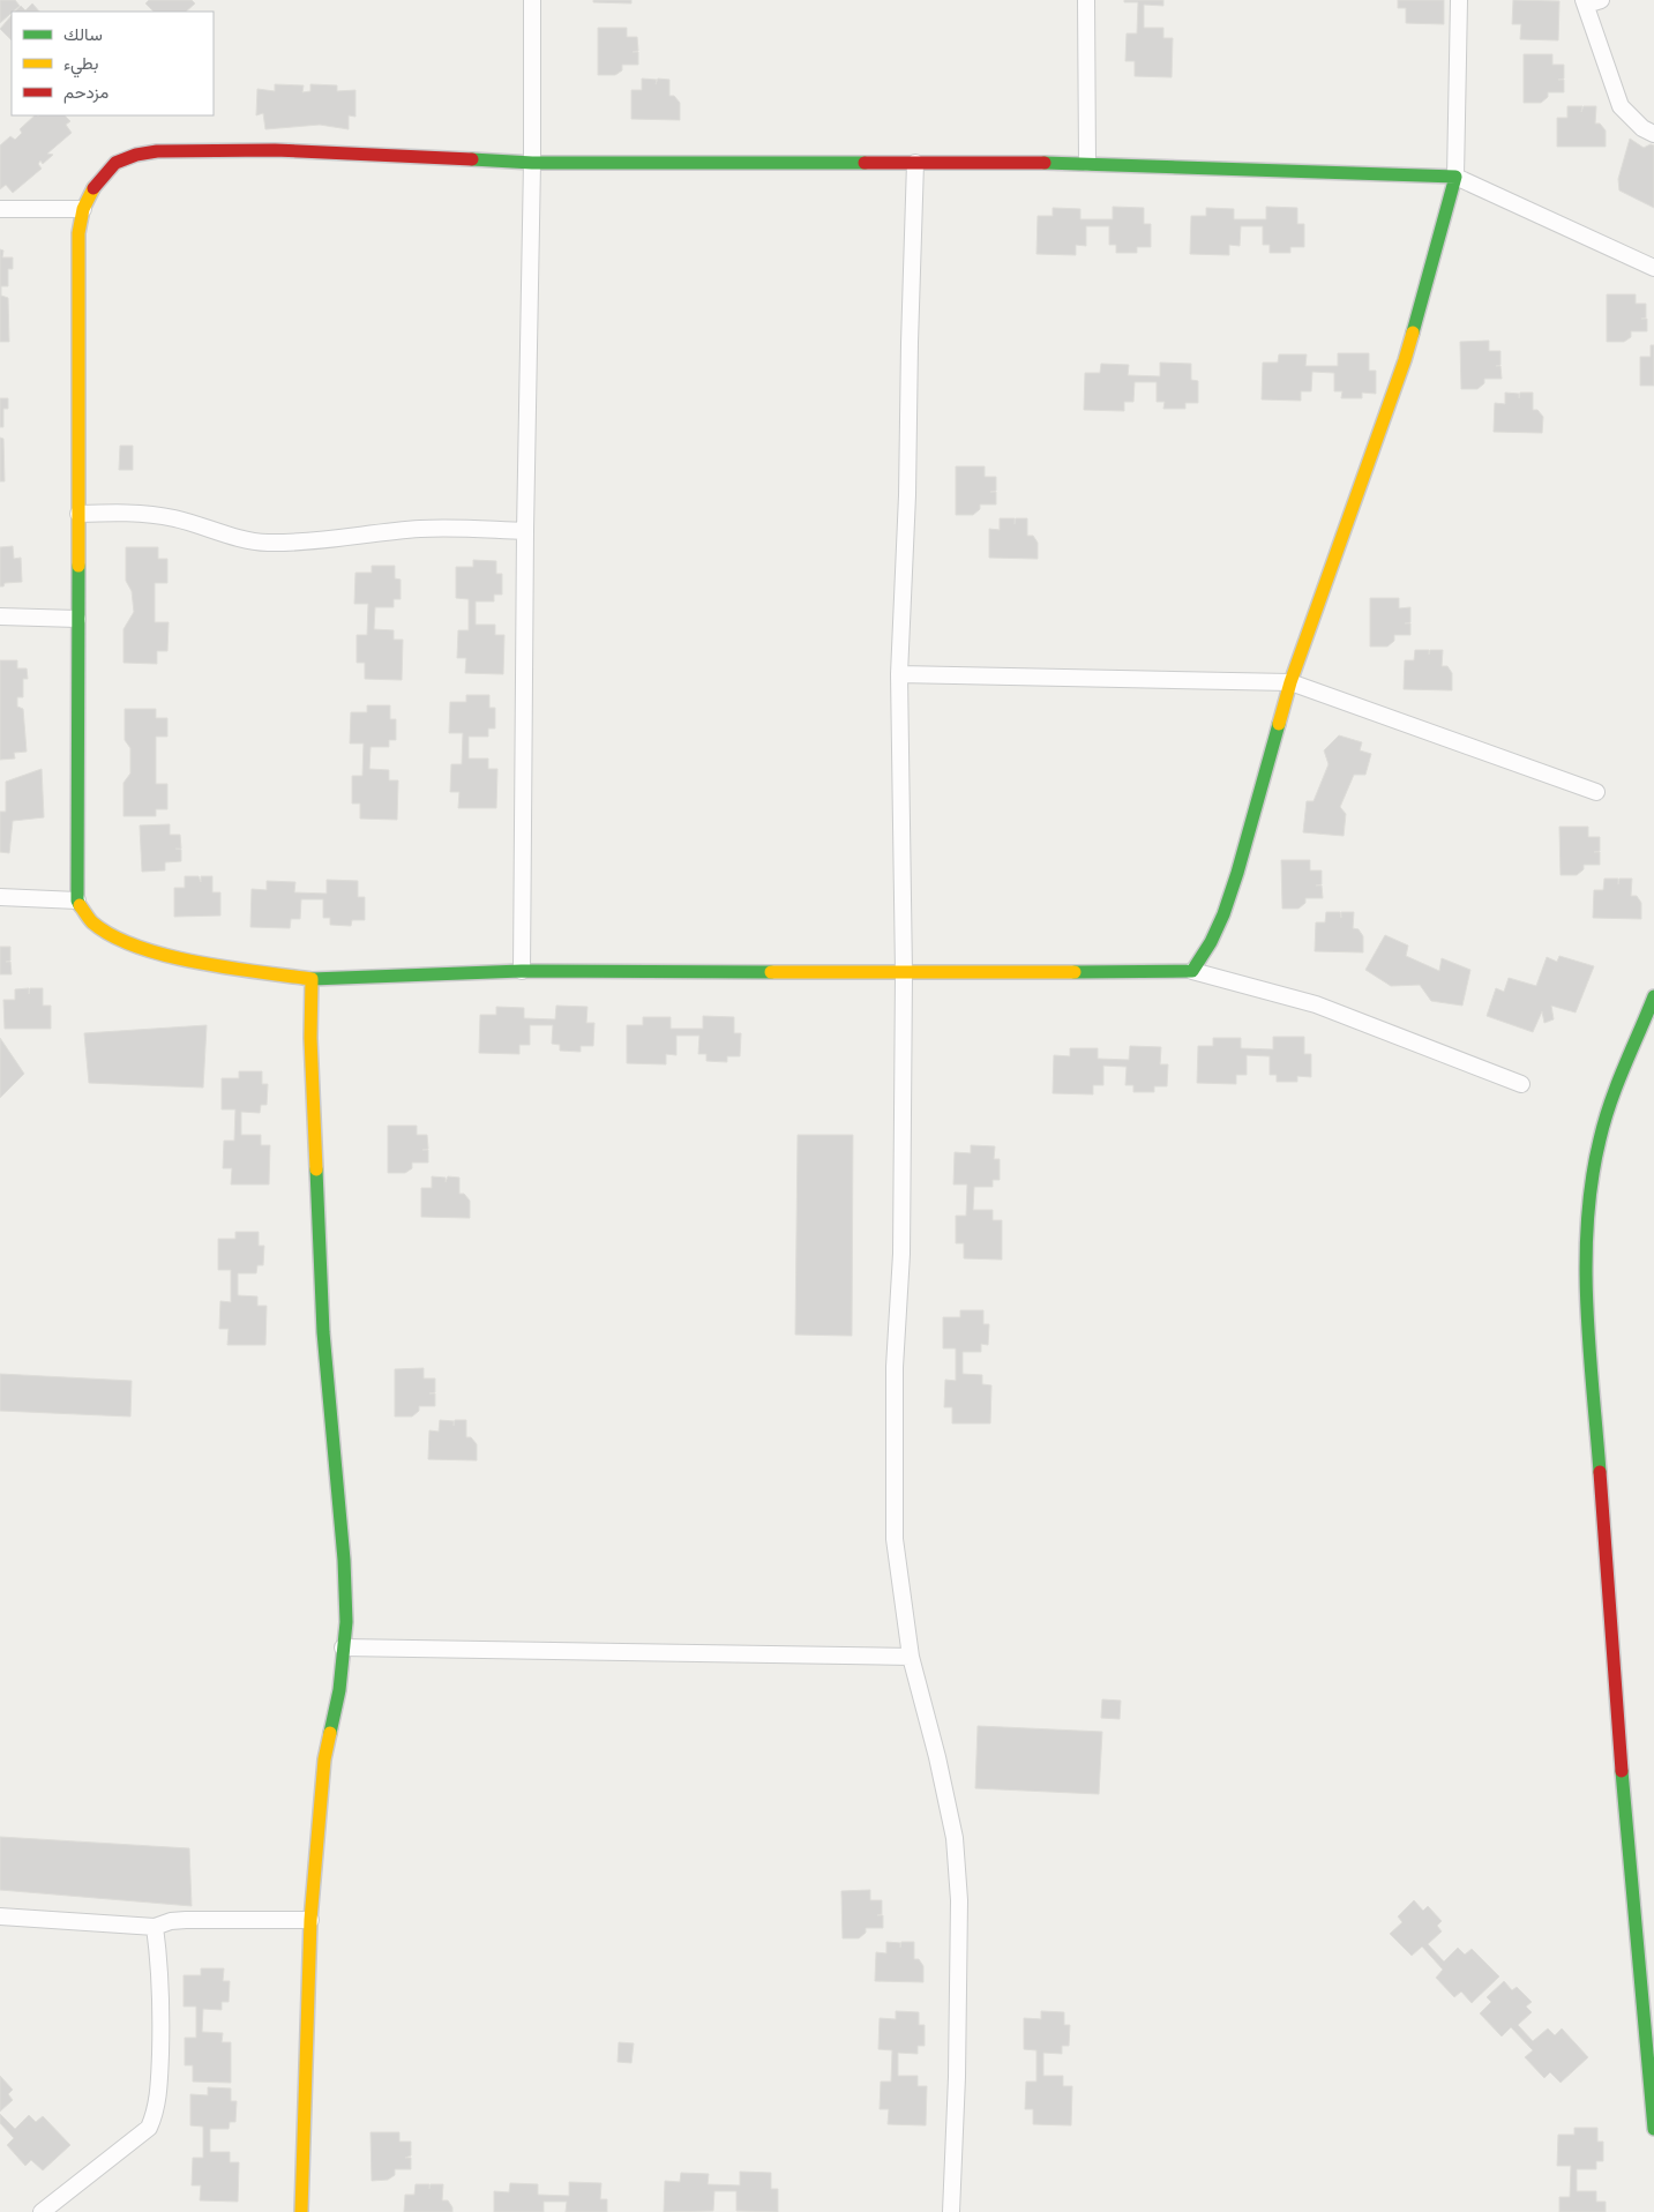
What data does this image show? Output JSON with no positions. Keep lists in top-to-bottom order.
{
  "legend": ["سالك", "بطيء", "مزدحم"]
}
